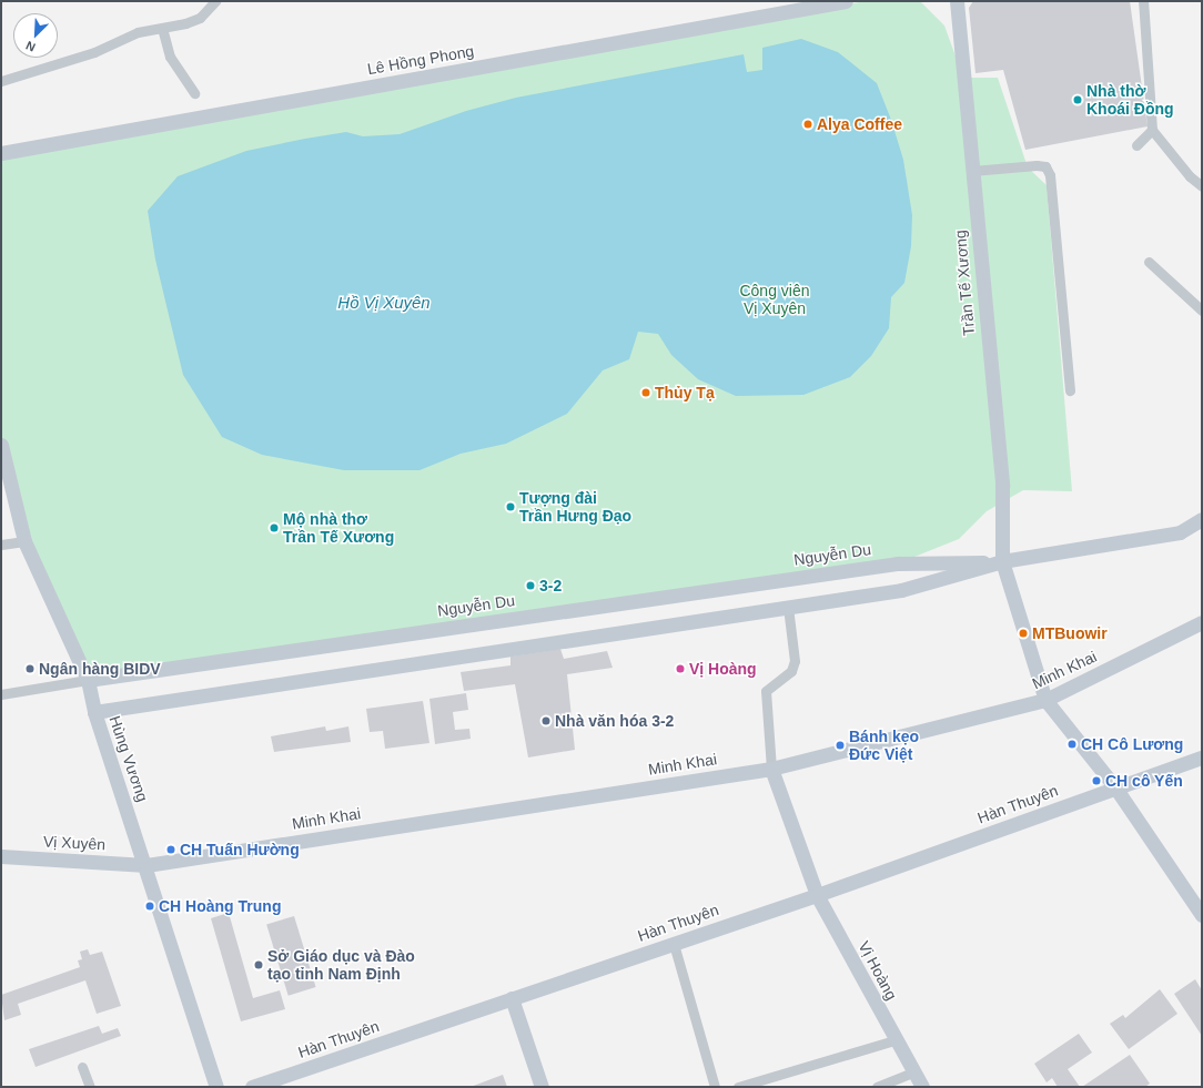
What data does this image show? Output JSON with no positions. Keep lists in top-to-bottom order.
{
  "streets": {
    "street": [
      "Lê Hồng Phong",
      "Trần Tế Xương",
      "Nguyễn Du",
      "Minh Khai",
      "Hùng Vương",
      "Hàn Thuyên",
      "Vị Xuyên",
      "Vị Hoàng"
    ]
  },
  "crossings": [
    ["Trần Tế Xương", "Nguyễn Du"],
    ["Trần Tế Xương", "Minh Khai"],
    ["Nguyễn Du", "Hùng Vương"],
    ["Minh Khai", "Hùng Vương"],
    ["Minh Khai", "Vị Xuyên"],
    ["Minh Khai", "Vị Hoàng"],
    ["Hùng Vương", "Vị Xuyên"],
    ["Hàn Thuyên", "Vị Hoàng"]
  ],
  "water": ["Hồ Vị Xuyên"],
  "parks": ["Công viên Vị Xuyên"],
  "places": [
    "Nhà thờ Khoái Đồng",
    "Alya Coffee",
    "Thủy Tạ",
    "Tượng đài Trần Hưng Đạo",
    "Mộ nhà thơ Trần Tế Xương",
    "3-2",
    "MTBuowir",
    "Ngân hàng BIDV",
    "Vị Hoàng",
    "Nhà văn hóa 3-2",
    "CH Cô Lương",
    "Bánh kẹo Đức Việt",
    "CH cô Yến",
    "CH Tuấn Hường",
    "CH Hoàng Trung",
    "Sở Giáo dục và Đào tạo tỉnh Nam Định"
  ],
  "north": "bottom left"
}
